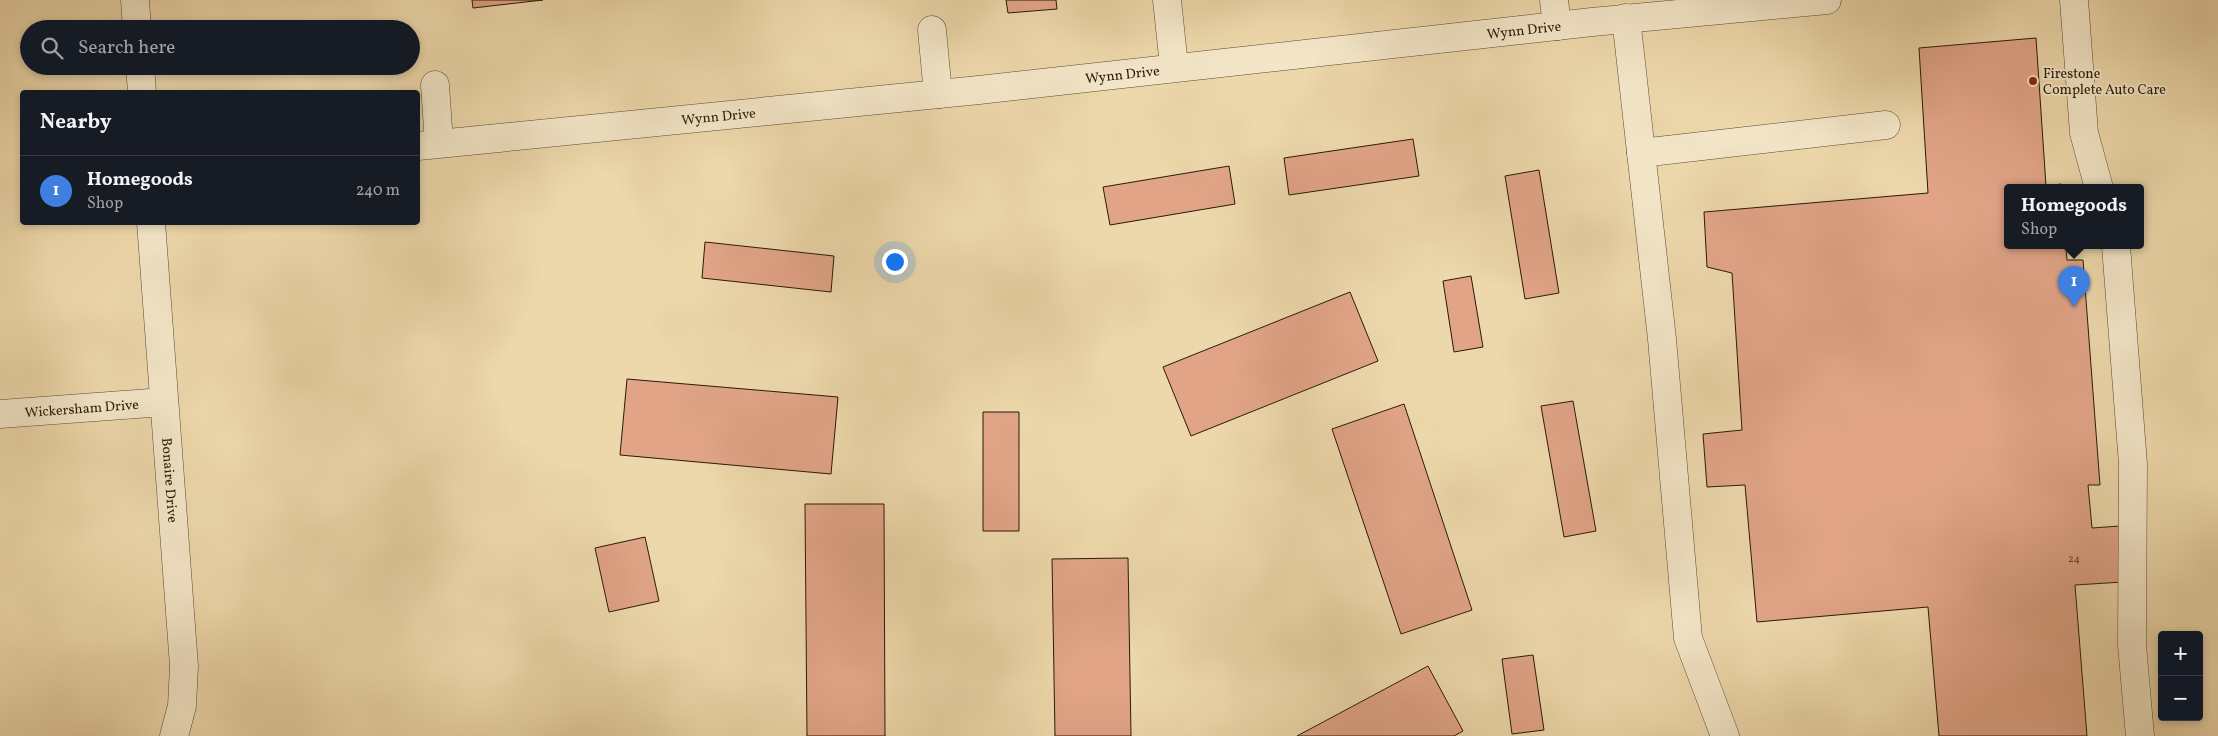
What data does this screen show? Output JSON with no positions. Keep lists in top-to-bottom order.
{
  "streets": {
    "street": ["Wynn Drive", "Wickersham Drive", "Bonaire Drive"]
  },
  "crossings": [
    ["Wickersham Drive", "Bonaire Drive"]
  ],
  "places": ["Firestone Complete Auto Care"],
  "house_numbers": ["24"],
  "page": {
    "search": "Search here",
    "heading": "Nearby",
    "list": [
      {
        "mark": "1",
        "name": "Homegoods",
        "note": "Shop",
        "value": "240 m"
      }
    ],
    "popup": ["Homegoods", "Shop"],
    "pins": "1",
    "map_buttons": ["+", "−"]
  }
}
